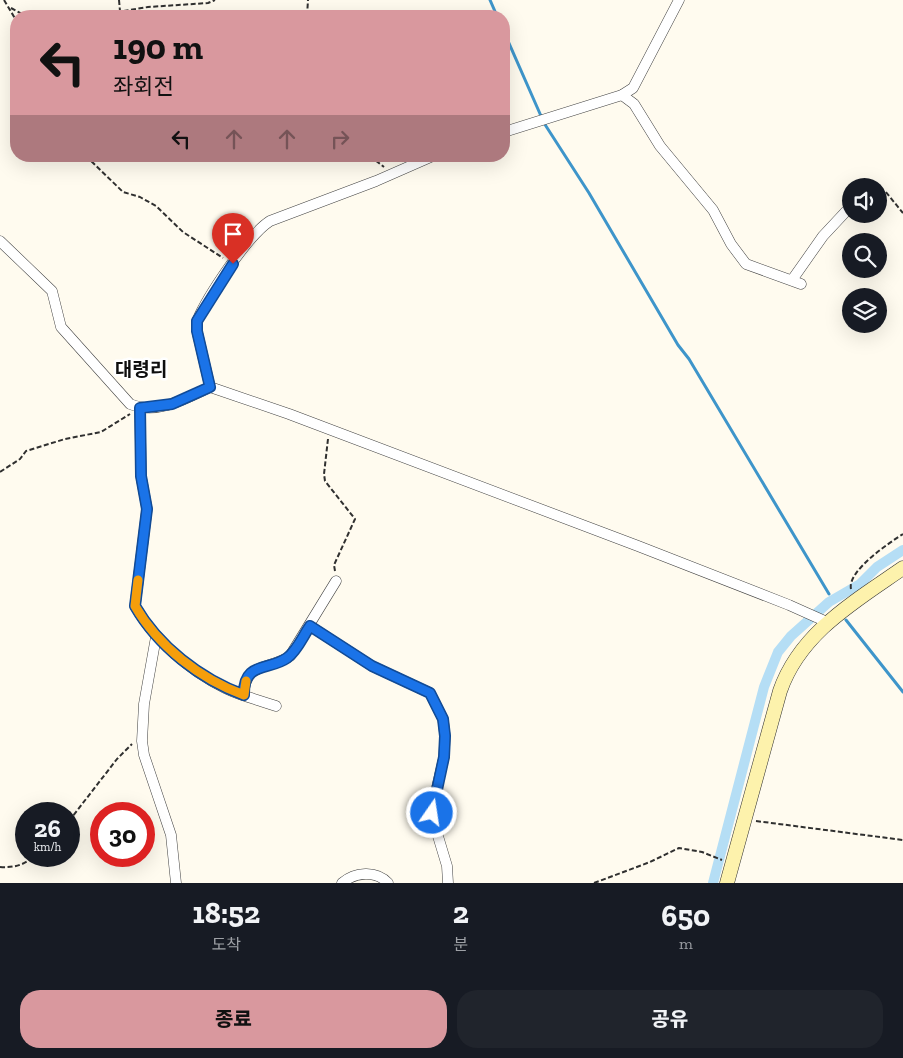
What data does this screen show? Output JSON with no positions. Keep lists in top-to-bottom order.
{
  "districts": ["대령리"],
  "page": {
    "turn": ["190 m", "좌회전"],
    "speed": "26 km/h",
    "limit": "30",
    "eta": [
      "18:52",
      "도착",
      "2",
      "분",
      "650",
      "m"
    ],
    "buttons": ["종료", "공유"]
  }
}
